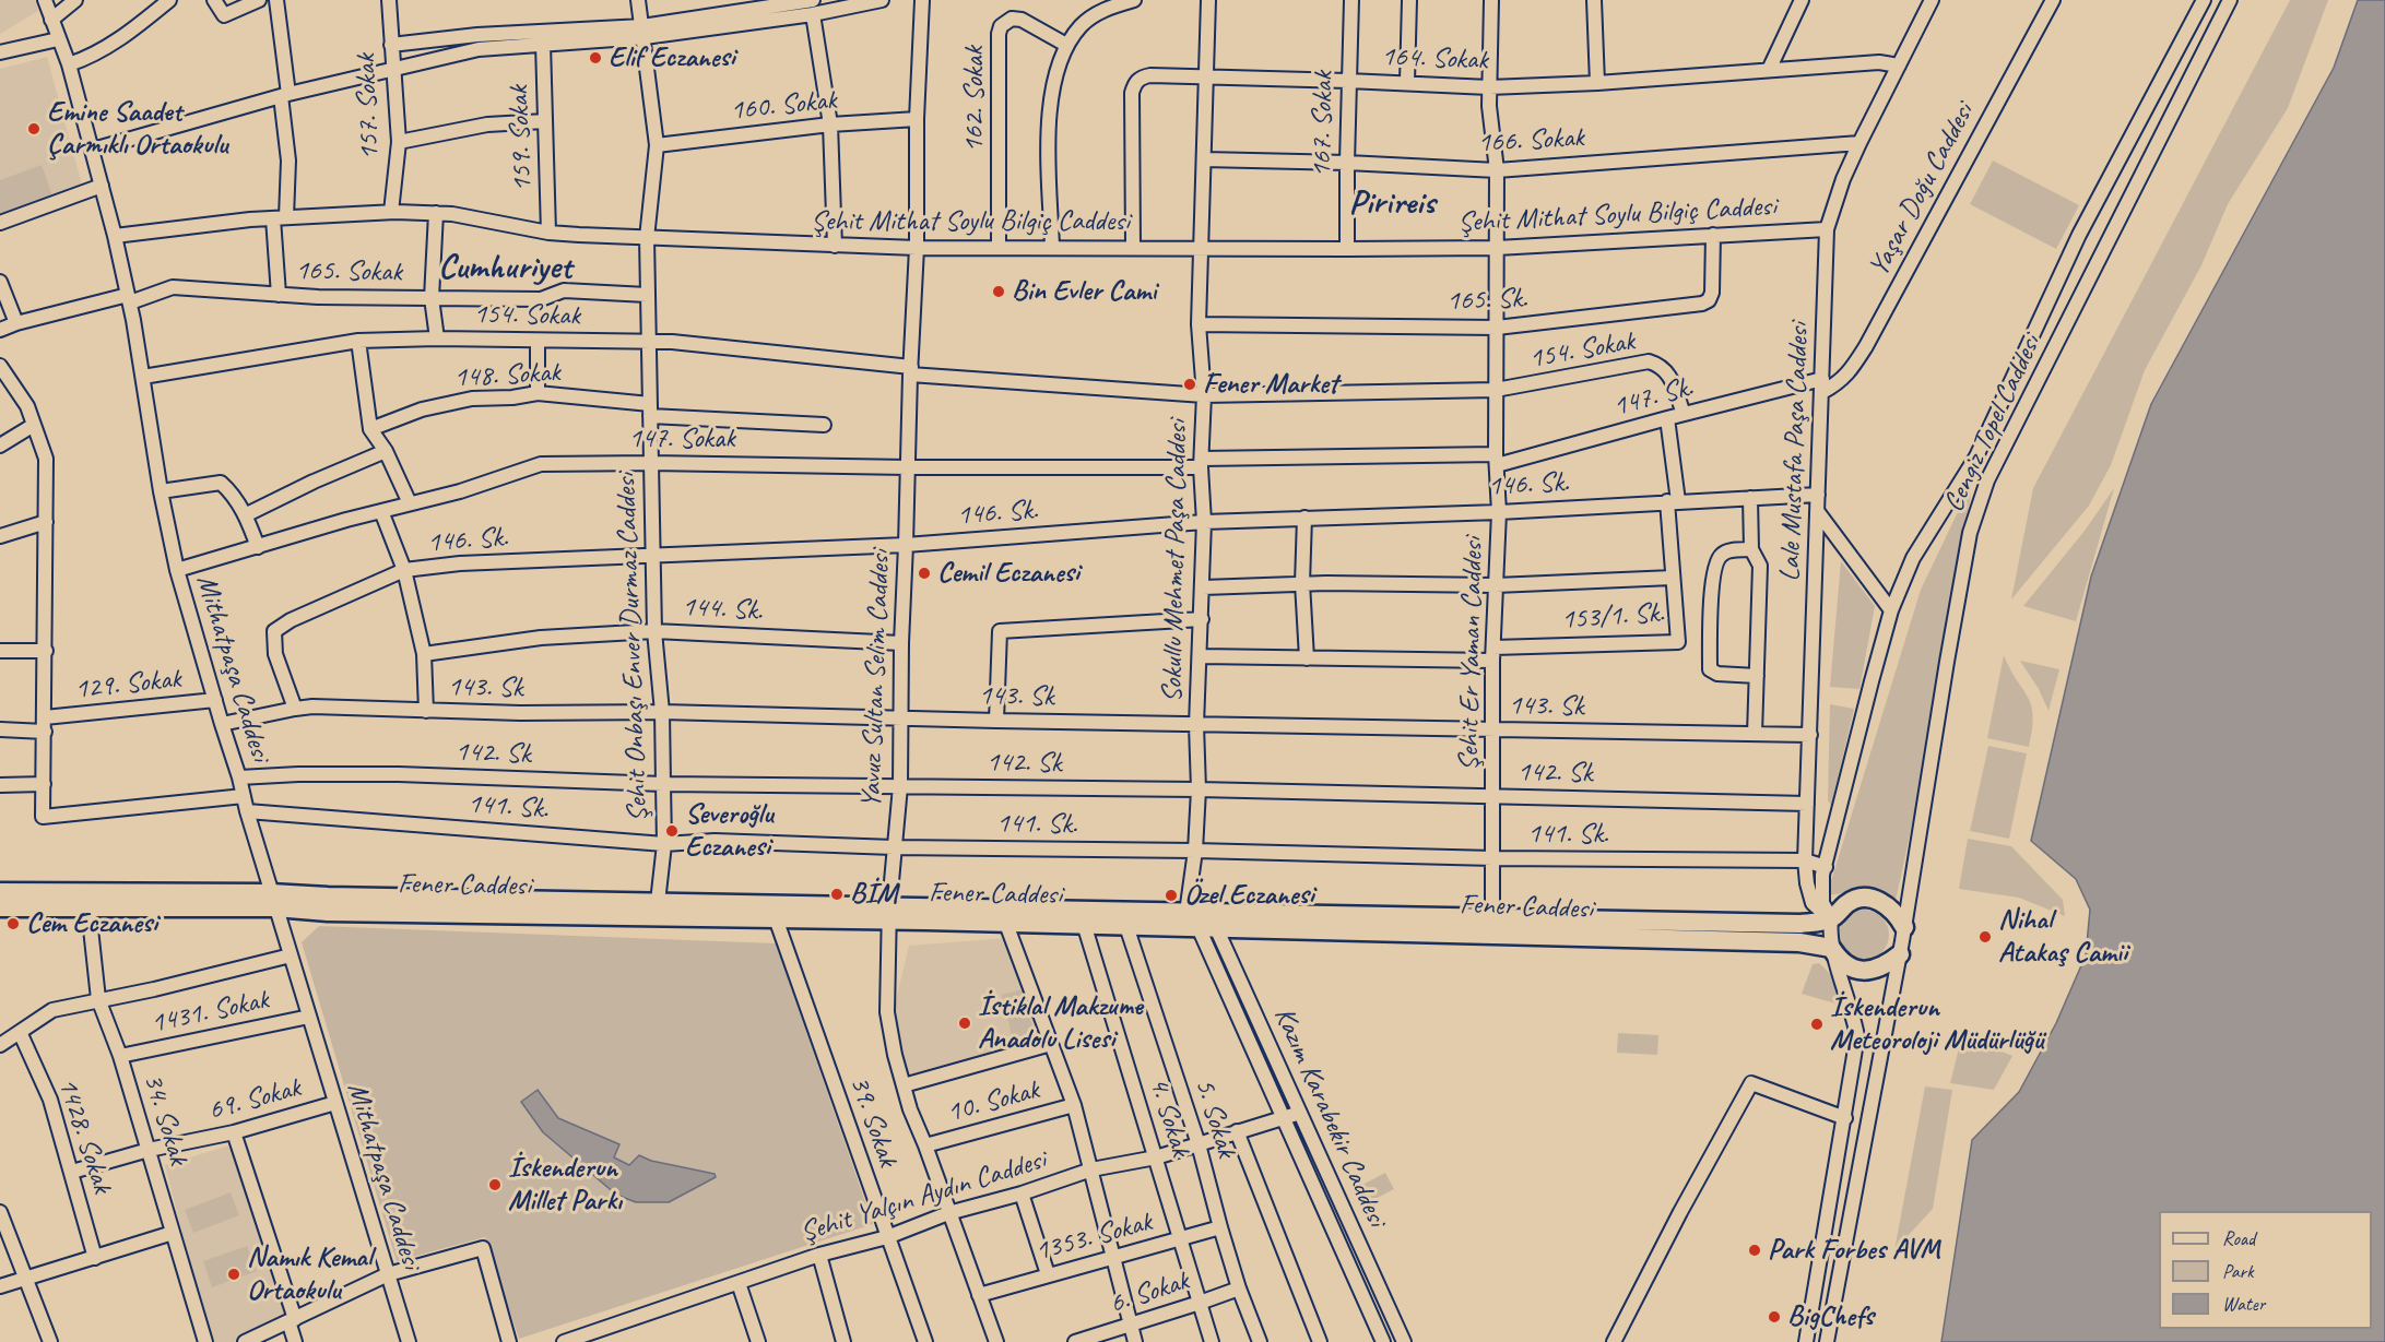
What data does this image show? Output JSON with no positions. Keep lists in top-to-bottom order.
{
  "streets": {
    "main road": ["Fener Caddesi"],
    "street": [
      "164. Sokak",
      "162. Sokak",
      "160. Sokak",
      "157. Sokak",
      "167. Sokak",
      "159. Sokak",
      "166. Sokak",
      "Yaşar Doğu Caddesi",
      "Şehit Mithat Soylu Bilgiç Caddesi",
      "165. Sokak",
      "165. Sk.",
      "154. Sokak",
      "148. Sokak",
      "147. Sk.",
      "Cengiz Topel Caddesi",
      "147. Sokak",
      "Lale Mustafa Paşa Caddesi",
      "146. Sk.",
      "Sokullu Mehmet Paşa Caddesi",
      "144. Sk.",
      "153/1. Sk.",
      "Şehit Onbaşı Enver Durmaz Caddesi",
      "Şehit Er Yaman Caddesi",
      "Mithatpaşa Caddesi",
      "Yavuz Sultan Selim Caddesi",
      "129. Sokak",
      "143. Sk",
      "142. Sk",
      "141. Sk.",
      "1431. Sokak",
      "69. Sokak",
      "10. Sokak",
      "4. Sokak",
      "Kazım Karabekir Caddesi",
      "5. Sokak",
      "34. Sokak",
      "39. Sokak",
      "1428. Sokak",
      "Şehit Yalçın Aydın Caddesi",
      "1353. Sokak",
      "6. Sokak"
    ]
  },
  "crossings": [
    ["164. Sokak", "167. Sokak"],
    ["164. Sokak", "Şehit Mithat Soylu Bilgiç Caddesi"],
    ["164. Sokak", "Lale Mustafa Paşa Caddesi"],
    ["164. Sokak", "Sokullu Mehmet Paşa Caddesi"],
    ["164. Sokak", "Şehit Er Yaman Caddesi"],
    ["162. Sokak", "Şehit Mithat Soylu Bilgiç Caddesi"],
    ["160. Sokak", "Şehit Onbaşı Enver Durmaz Caddesi"],
    ["160. Sokak", "Yavuz Sultan Selim Caddesi"],
    ["157. Sokak", "Şehit Mithat Soylu Bilgiç Caddesi"],
    ["167. Sokak", "166. Sokak"],
    ["167. Sokak", "Şehit Mithat Soylu Bilgiç Caddesi"],
    ["159. Sokak", "Şehit Mithat Soylu Bilgiç Caddesi"],
    ["166. Sokak", "Lale Mustafa Paşa Caddesi"],
    ["166. Sokak", "Sokullu Mehmet Paşa Caddesi"],
    ["166. Sokak", "Şehit Er Yaman Caddesi"],
    ["Yaşar Doğu Caddesi", "147. Sk."],
    ["Yaşar Doğu Caddesi", "Lale Mustafa Paşa Caddesi"],
    ["Şehit Mithat Soylu Bilgiç Caddesi", "165. Sk."],
    ["Şehit Mithat Soylu Bilgiç Caddesi", "Lale Mustafa Paşa Caddesi"],
    ["Şehit Mithat Soylu Bilgiç Caddesi", "Sokullu Mehmet Paşa Caddesi"],
    ["Şehit Mithat Soylu Bilgiç Caddesi", "Şehit Onbaşı Enver Durmaz Caddesi"],
    ["Şehit Mithat Soylu Bilgiç Caddesi", "Şehit Er Yaman Caddesi"],
    ["Şehit Mithat Soylu Bilgiç Caddesi", "Mithatpaşa Caddesi"],
    ["Şehit Mithat Soylu Bilgiç Caddesi", "Yavuz Sultan Selim Caddesi"],
    ["165. Sokak", "Şehit Onbaşı Enver Durmaz Caddesi"],
    ["165. Sokak", "Mithatpaşa Caddesi"],
    ["165. Sk.", "Sokullu Mehmet Paşa Caddesi"],
    ["165. Sk.", "Şehit Er Yaman Caddesi"],
    ["154. Sokak", "147. Sk."],
    ["154. Sokak", "Sokullu Mehmet Paşa Caddesi"],
    ["154. Sokak", "Şehit Onbaşı Enver Durmaz Caddesi"],
    ["154. Sokak", "Şehit Er Yaman Caddesi"],
    ["154. Sokak", "Mithatpaşa Caddesi"],
    ["154. Sokak", "Yavuz Sultan Selim Caddesi"],
    ["148. Sokak", "Şehit Onbaşı Enver Durmaz Caddesi"],
    ["147. Sk.", "147. Sokak"],
    ["147. Sk.", "Lale Mustafa Paşa Caddesi"],
    ["147. Sk.", "Sokullu Mehmet Paşa Caddesi"],
    ["147. Sk.", "153/1. Sk."],
    ["147. Sk.", "Şehit Er Yaman Caddesi"],
    ["Cengiz Topel Caddesi", "Lale Mustafa Paşa Caddesi"],
    ["Cengiz Topel Caddesi", "141. Sk."],
    ["Cengiz Topel Caddesi", "Fener Caddesi"],
    ["147. Sokak", "Sokullu Mehmet Paşa Caddesi"],
    ["147. Sokak", "Şehit Onbaşı Enver Durmaz Caddesi"],
    ["147. Sokak", "Mithatpaşa Caddesi"],
    ["147. Sokak", "Yavuz Sultan Selim Caddesi"],
    ["Lale Mustafa Paşa Caddesi", "146. Sk."],
    ["Lale Mustafa Paşa Caddesi", "143. Sk"],
    ["Lale Mustafa Paşa Caddesi", "142. Sk"],
    ["Lale Mustafa Paşa Caddesi", "141. Sk."],
    ["Lale Mustafa Paşa Caddesi", "Fener Caddesi"],
    ["146. Sk.", "Sokullu Mehmet Paşa Caddesi"],
    ["146. Sk.", "153/1. Sk."],
    ["146. Sk.", "Şehit Onbaşı Enver Durmaz Caddesi"],
    ["146. Sk.", "Şehit Er Yaman Caddesi"],
    ["146. Sk.", "Yavuz Sultan Selim Caddesi"],
    ["146. Sk.", "143. Sk"],
    ["Sokullu Mehmet Paşa Caddesi", "143. Sk"],
    ["Sokullu Mehmet Paşa Caddesi", "142. Sk"],
    ["Sokullu Mehmet Paşa Caddesi", "141. Sk."],
    ["Sokullu Mehmet Paşa Caddesi", "Fener Caddesi"],
    ["Sokullu Mehmet Paşa Caddesi", "Kazım Karabekir Caddesi"],
    ["144. Sk.", "Şehit Onbaşı Enver Durmaz Caddesi"],
    ["144. Sk.", "Yavuz Sultan Selim Caddesi"],
    ["153/1. Sk.", "Şehit Er Yaman Caddesi"],
    ["Şehit Onbaşı Enver Durmaz Caddesi", "143. Sk"],
    ["Şehit Onbaşı Enver Durmaz Caddesi", "142. Sk"],
    ["Şehit Onbaşı Enver Durmaz Caddesi", "141. Sk."],
    ["Şehit Onbaşı Enver Durmaz Caddesi", "Fener Caddesi"],
    ["Şehit Er Yaman Caddesi", "143. Sk"],
    ["Şehit Er Yaman Caddesi", "142. Sk"],
    ["Şehit Er Yaman Caddesi", "141. Sk."],
    ["Şehit Er Yaman Caddesi", "Fener Caddesi"],
    ["Mithatpaşa Caddesi", "129. Sokak"],
    ["Mithatpaşa Caddesi", "143. Sk"],
    ["Mithatpaşa Caddesi", "142. Sk"],
    ["Mithatpaşa Caddesi", "141. Sk."],
    ["Mithatpaşa Caddesi", "Fener Caddesi"],
    ["Mithatpaşa Caddesi", "1431. Sokak"],
    ["Mithatpaşa Caddesi", "69. Sokak"],
    ["Yavuz Sultan Selim Caddesi", "143. Sk"],
    ["Yavuz Sultan Selim Caddesi", "142. Sk"],
    ["Yavuz Sultan Selim Caddesi", "141. Sk."],
    ["Yavuz Sultan Selim Caddesi", "Fener Caddesi"],
    ["Yavuz Sultan Selim Caddesi", "10. Sokak"],
    ["Yavuz Sultan Selim Caddesi", "Şehit Yalçın Aydın Caddesi"],
    ["Yavuz Sultan Selim Caddesi", "1353. Sokak"],
    ["Fener Caddesi", "4. Sokak"],
    ["Fener Caddesi", "Kazım Karabekir Caddesi"],
    ["Fener Caddesi", "5. Sokak"],
    ["Fener Caddesi", "34. Sokak"],
    ["Fener Caddesi", "39. Sokak"],
    ["1431. Sokak", "34. Sokak"],
    ["69. Sokak", "34. Sokak"],
    ["69. Sokak", "1428. Sokak"],
    ["4. Sokak", "Şehit Yalçın Aydın Caddesi"],
    ["4. Sokak", "1353. Sokak"],
    ["4. Sokak", "6. Sokak"],
    ["Kazım Karabekir Caddesi", "Şehit Yalçın Aydın Caddesi"],
    ["5. Sokak", "Şehit Yalçın Aydın Caddesi"],
    ["5. Sokak", "1353. Sokak"],
    ["5. Sokak", "6. Sokak"],
    ["39. Sokak", "Şehit Yalçın Aydın Caddesi"]
  ],
  "districts": ["Pirireis", "Cumhuriyet"],
  "places": [
    "Elif Eczanesi",
    "Emine Saadet Çarmıklı Ortaokulu",
    "Bin Evler Cami",
    "Fener Market",
    "Cemil Eczanesi",
    "Severoğlu Eczanesi",
    "BİM",
    "Özel Eczanesi",
    "Cem Eczanesi",
    "Nihal Atakaş Camii",
    "İstiklal Makzume Anadolu Lisesi",
    "İskenderun Meteoroloji Müdürlüğü",
    "İskenderun Millet Parkı",
    "Park Forbes AVM",
    "Namık Kemal Ortaokulu",
    "BigChefs"
  ],
  "legend": ["Road", "Park", "Water"]
}
